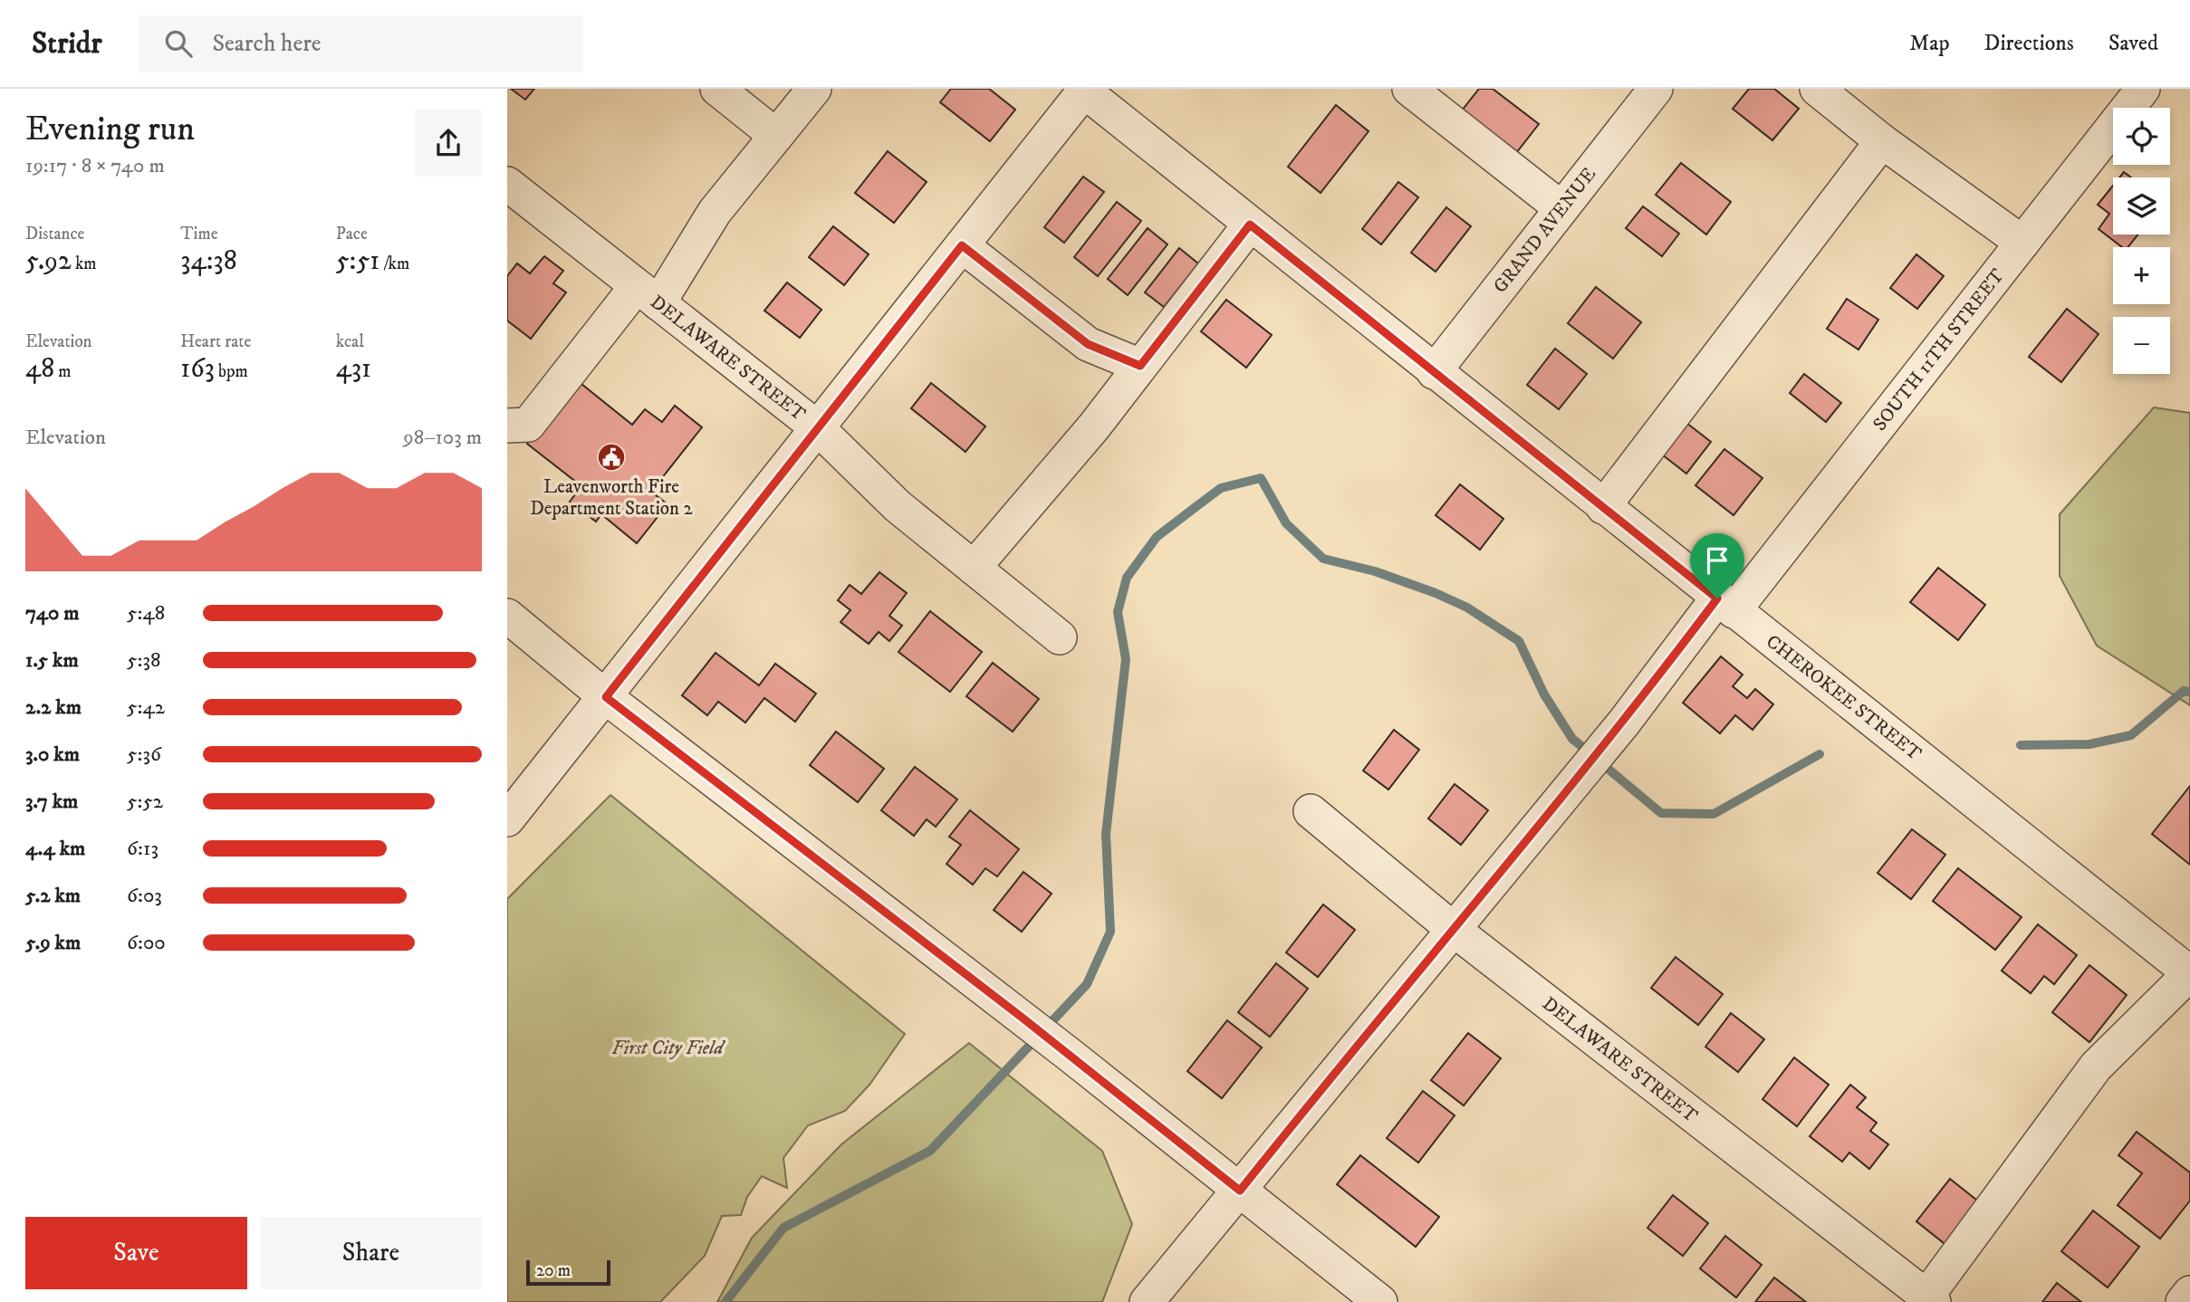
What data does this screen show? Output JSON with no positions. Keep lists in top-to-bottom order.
{
  "streets": {
    "street": [
      "GRAND AVENUE",
      "SOUTH 11TH STREET",
      "DELAWARE STREET",
      "CHEROKEE STREET"
    ]
  },
  "crossings": [
    ["GRAND AVENUE", "CHEROKEE STREET"],
    ["SOUTH 11TH STREET", "DELAWARE STREET"],
    ["SOUTH 11TH STREET", "CHEROKEE STREET"]
  ],
  "parks": ["First City Field"],
  "places": {
    "public building": ["Leavenworth Fire Department Station 2"]
  },
  "scale_bar": "20 m",
  "page": {
    "header": "Stridr",
    "search": "Search here",
    "nav": ["Map", "Directions", "Saved"],
    "heading": ["Evening run", "19:17 · 8 × 740 m"],
    "map_buttons": ["+", "−"],
    "stats": [
      ["Distance", "5.92 km"],
      ["Time", "34:38"],
      ["Pace", "5:51 /km"],
      ["Elevation", "48 m"],
      ["Heart rate", "163 bpm"],
      ["kcal", "431"]
    ],
    "chart": ["Elevation", "98–103 m"],
    "list": [
      {
        "name": "740 m",
        "note": "5:48"
      },
      {
        "name": "1.5 km",
        "note": "5:38"
      },
      {
        "name": "2.2 km",
        "note": "5:42"
      },
      {
        "name": "3.0 km",
        "note": "5:36"
      },
      {
        "name": "3.7 km",
        "note": "5:52"
      },
      {
        "name": "4.4 km",
        "note": "6:13"
      },
      {
        "name": "5.2 km",
        "note": "6:03"
      },
      {
        "name": "5.9 km",
        "note": "6:00"
      }
    ],
    "buttons": ["Save", "Share"],
    "scale": "20 m"
  }
}
